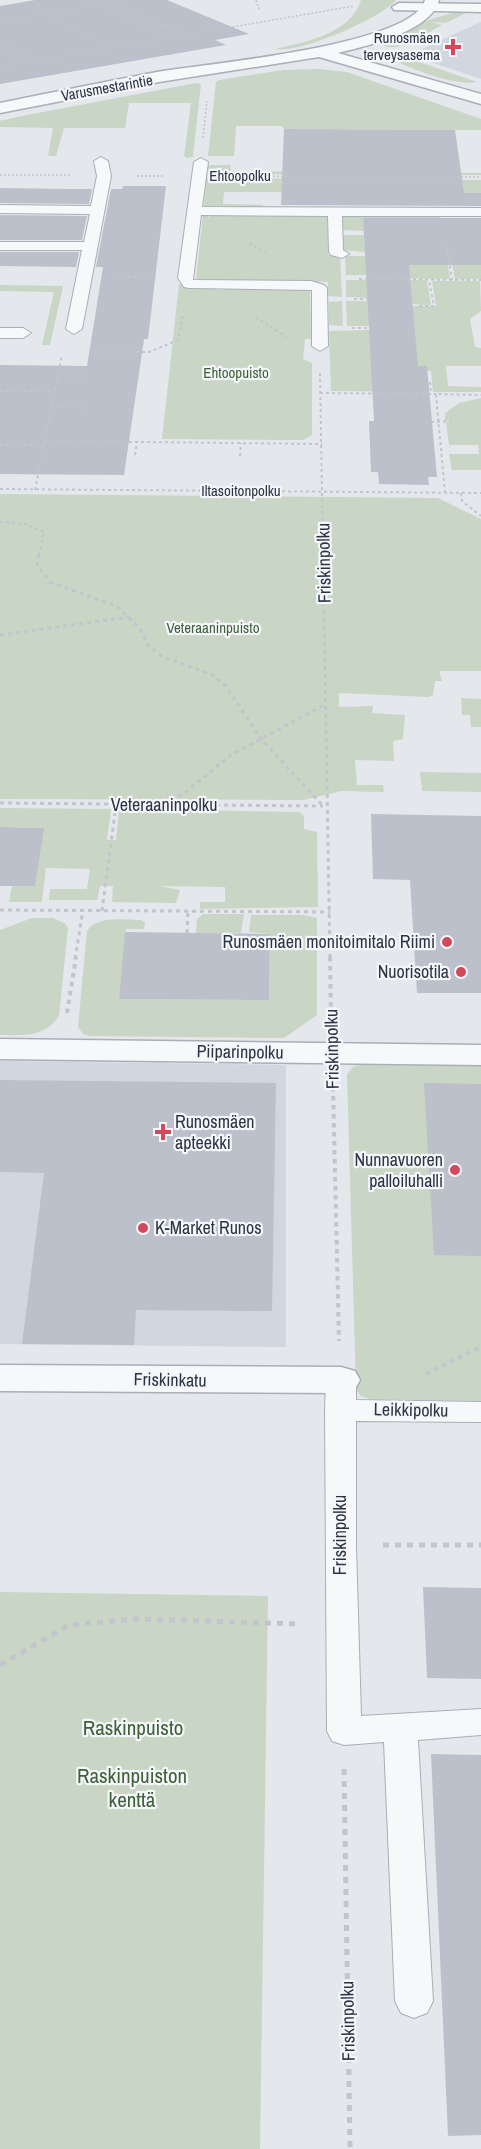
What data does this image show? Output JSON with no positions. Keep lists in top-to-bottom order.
{
  "streets": {
    "street": ["Varusmestarintie", "Piiparinpolku", "Friskinkatu"],
    "lane": ["Friskinpolku", "Leikkipolku"],
    "path": ["Ehtoopolku", "Iltasoitonpolku", "Veteraaninpolku"]
  },
  "crossings": [
    ["Iltasoitonpolku", "Friskinpolku"],
    ["Friskinpolku", "Veteraaninpolku"],
    ["Friskinpolku", "Piiparinpolku"],
    ["Friskinpolku", "Friskinkatu"],
    ["Friskinpolku", "Leikkipolku"],
    ["Friskinkatu", "Leikkipolku"]
  ],
  "parks": [
    "Ehtoopuisto",
    "Veteraaninpuisto",
    "Raskinpuisto",
    "Raskinpuiston kenttä"
  ],
  "places": {
    "health": ["Runosmäen terveysasema", "Runosmäen apteekki"],
    "other": [
      "Runosmäen monitoimitalo Riimi",
      "Nuorisotila",
      "Nunnavuoren palloiluhalli",
      "K-Market Runos"
    ]
  }
}
